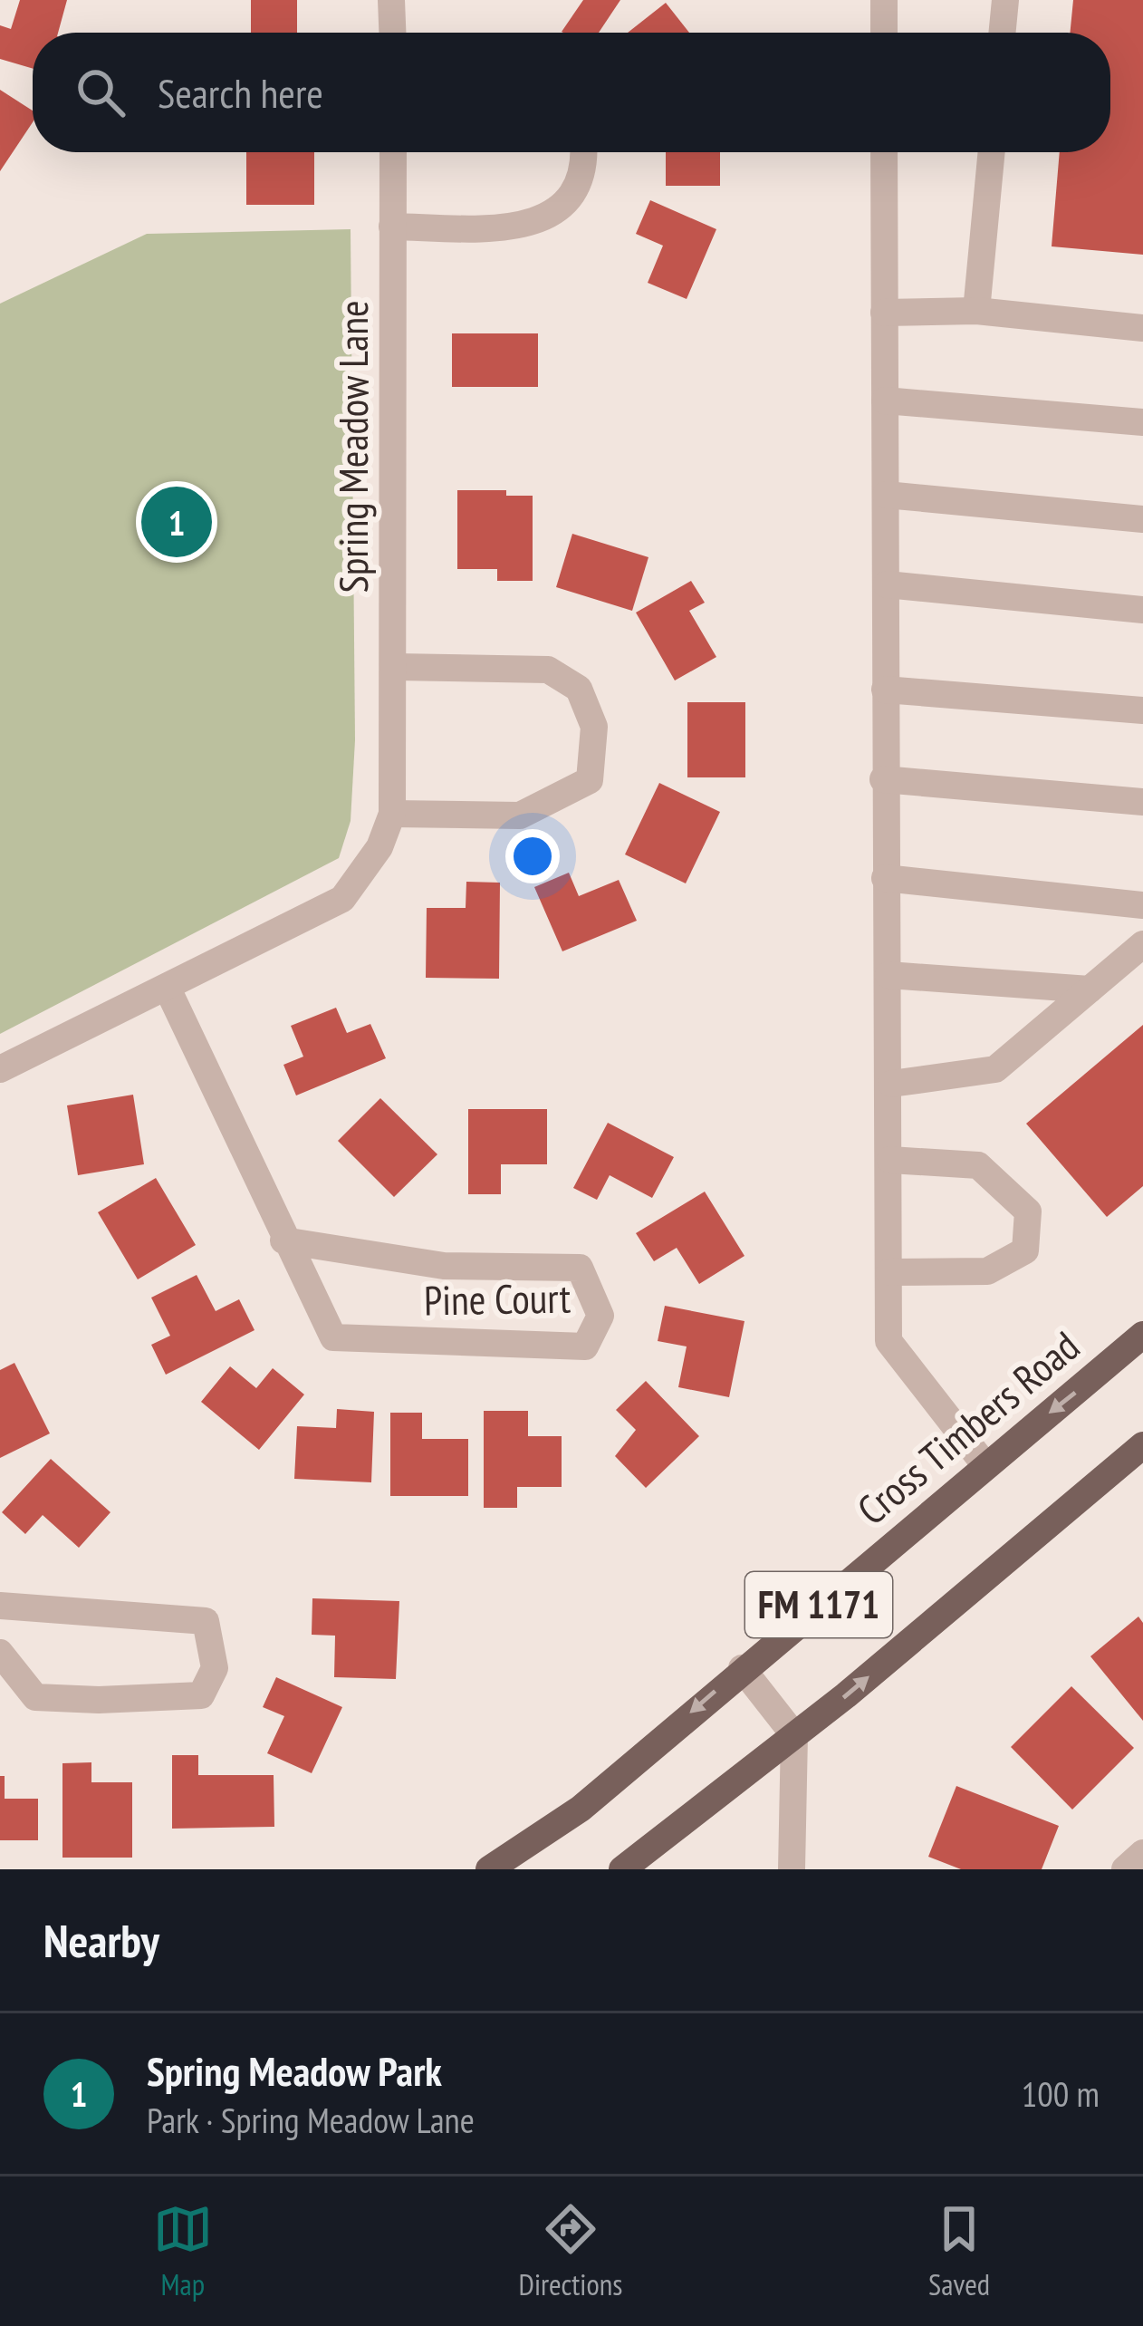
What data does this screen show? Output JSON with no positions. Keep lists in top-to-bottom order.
{
  "streets": {
    "main road": ["Cross Timbers Road", "FM 1171"],
    "street": ["Spring Meadow Lane", "Pine Court"]
  },
  "crossings": [
    ["Spring Meadow Lane", "Pine Court"]
  ],
  "page": {
    "search": "Search here",
    "pins": "1",
    "heading": "Nearby",
    "list": [
      {
        "mark": "1",
        "name": "Spring Meadow Park",
        "note": "Park · Spring Meadow Lane",
        "value": "100 m"
      }
    ],
    "nav": ["Map", "Directions", "Saved"]
  }
}
